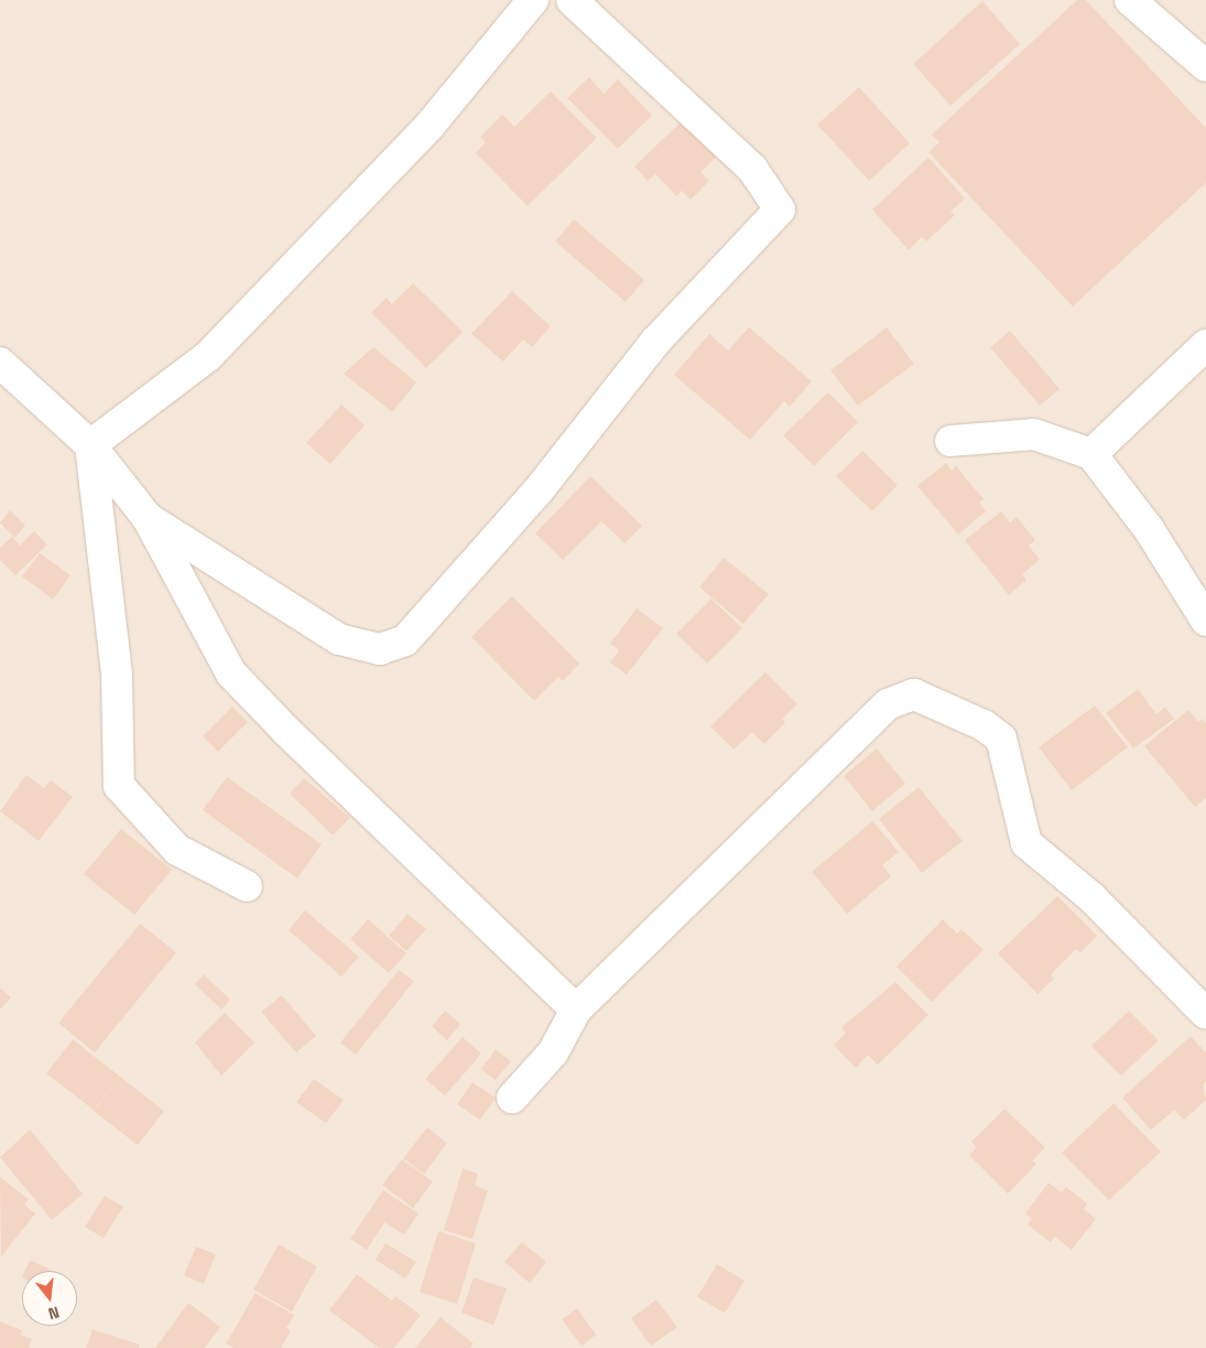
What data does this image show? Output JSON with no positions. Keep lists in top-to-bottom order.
{
  "north": "bottom"
}
